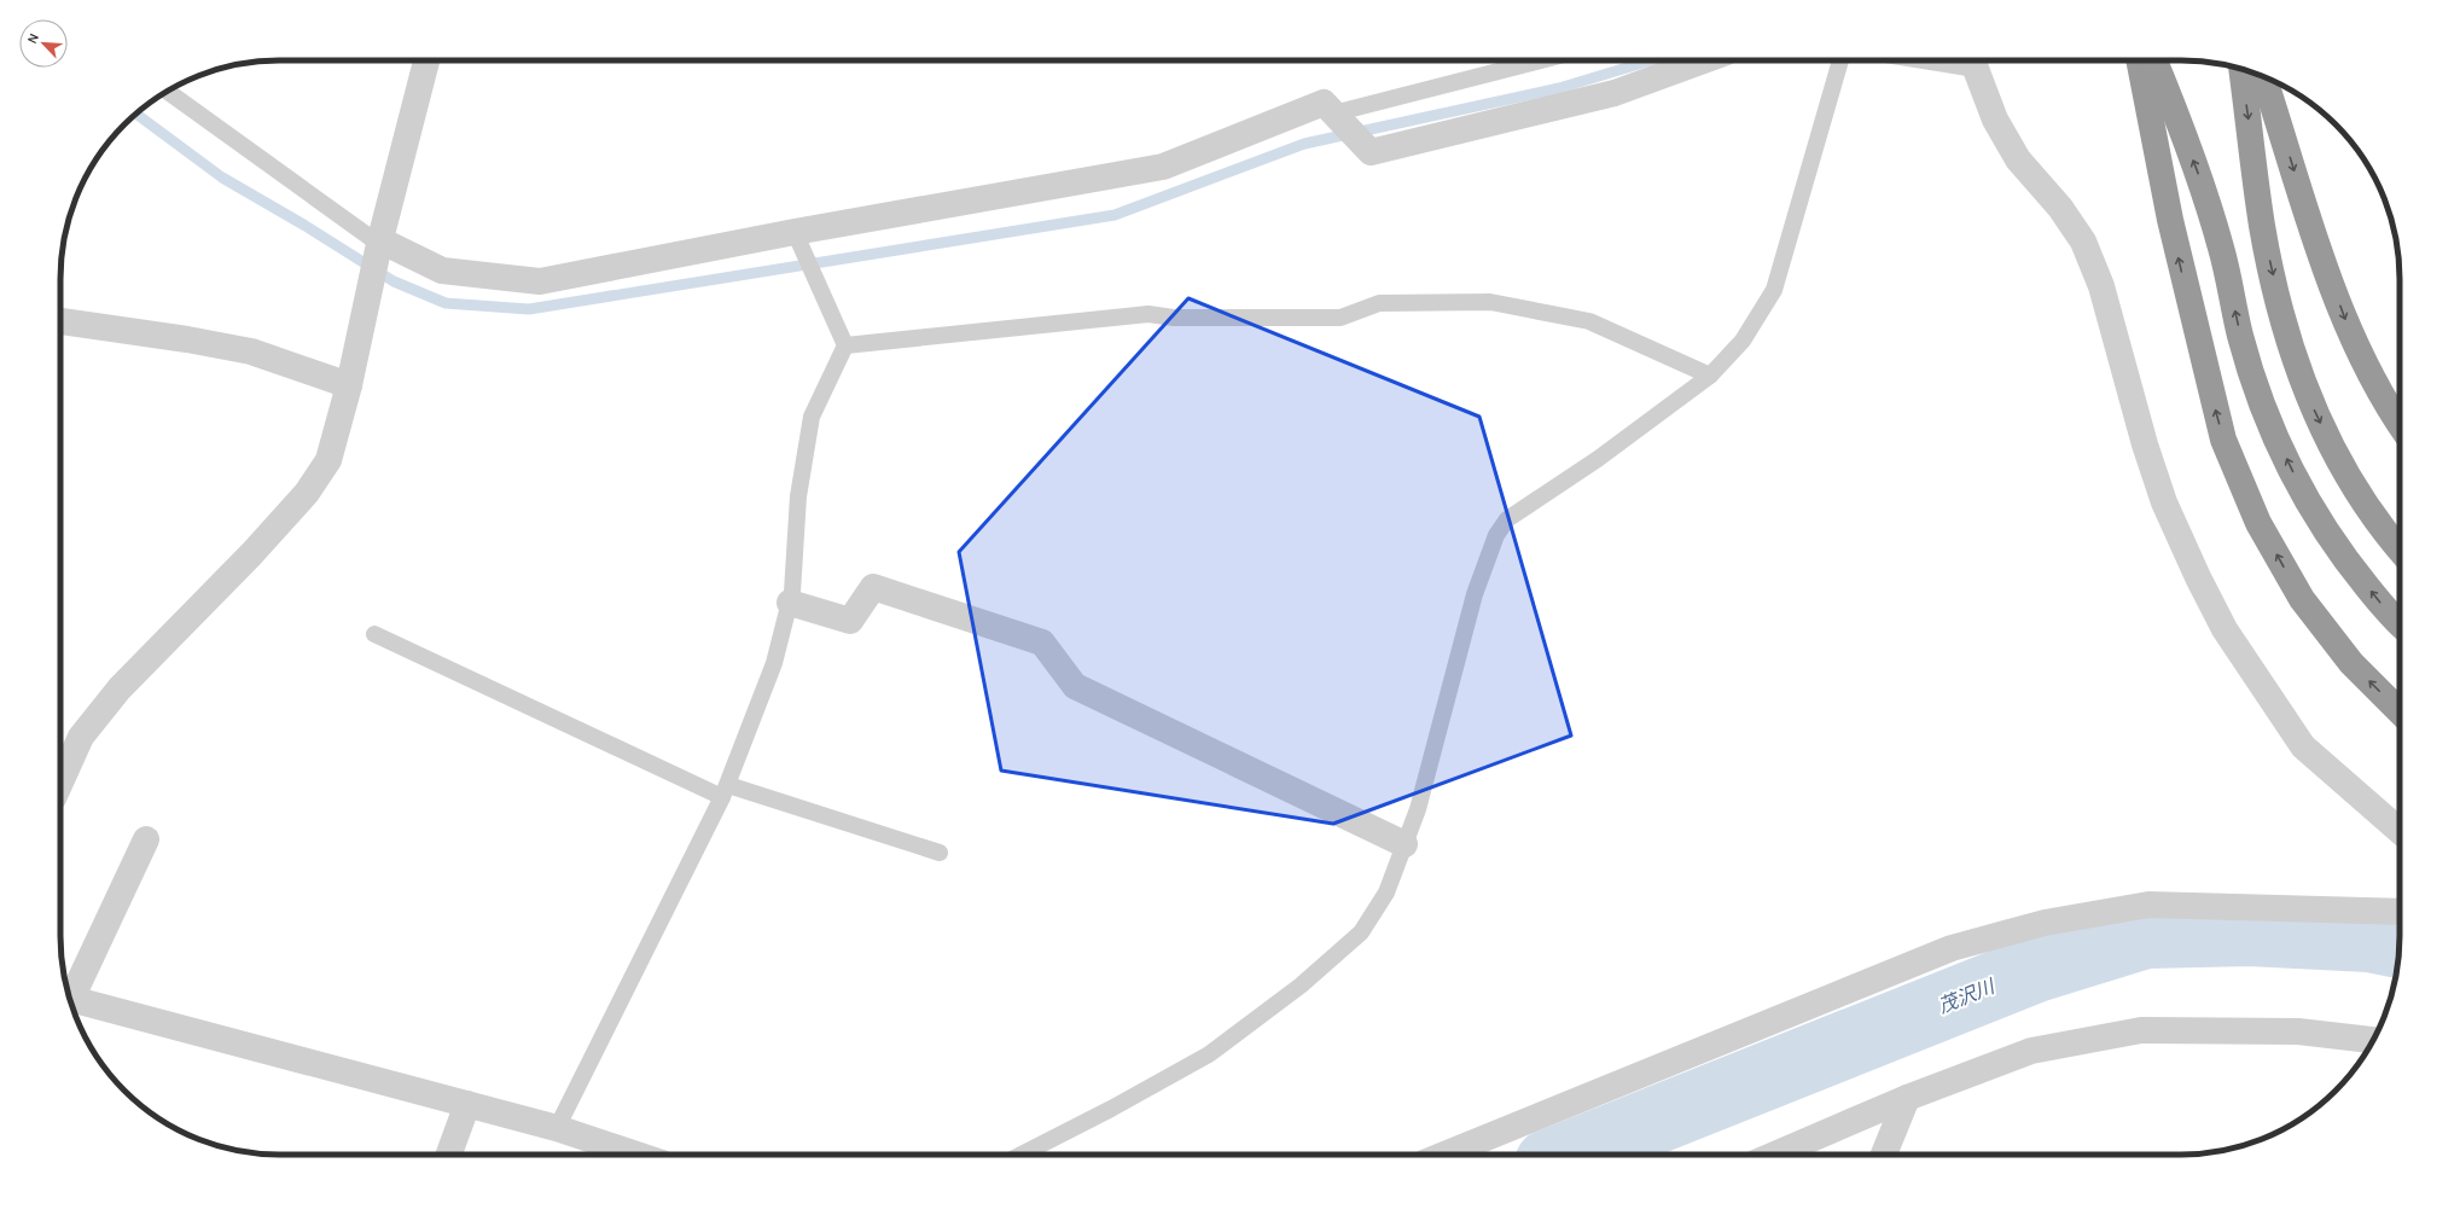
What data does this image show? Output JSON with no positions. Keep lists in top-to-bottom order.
{
  "water": ["茂沢川"],
  "north": "top left"
}
